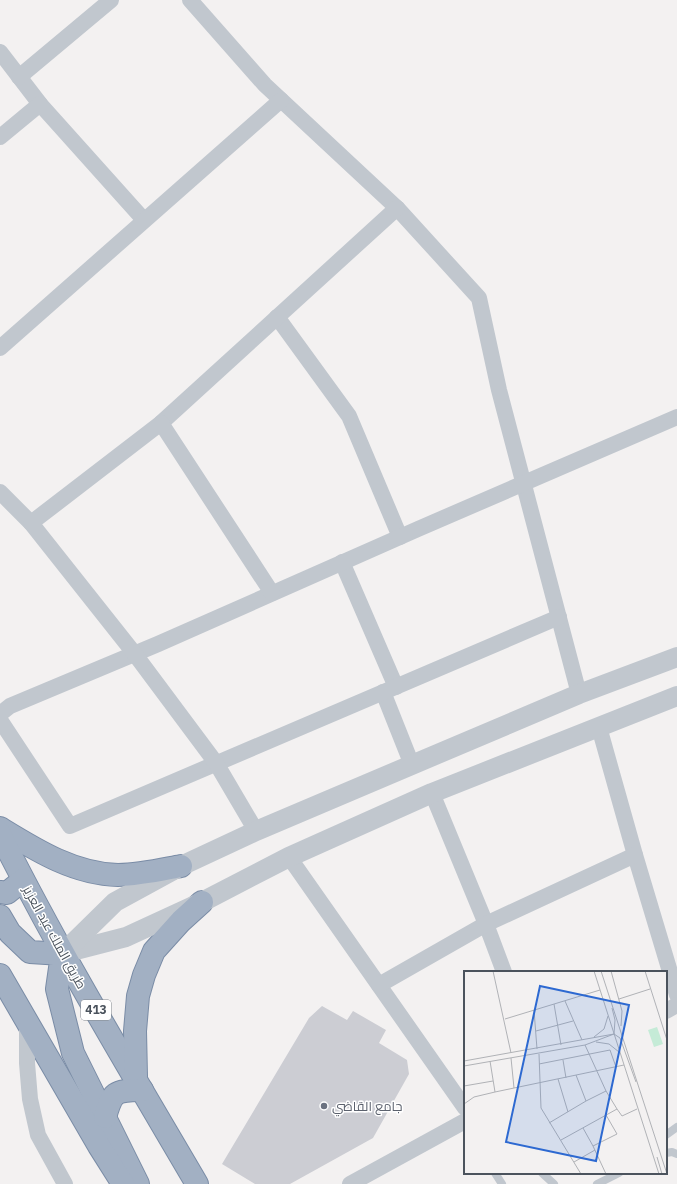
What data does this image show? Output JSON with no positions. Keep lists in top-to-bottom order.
{
  "streets": {
    "highway": ["طريق الملك عبد العزيز", "413"]
  },
  "places": ["جامع القاضي"]
}
